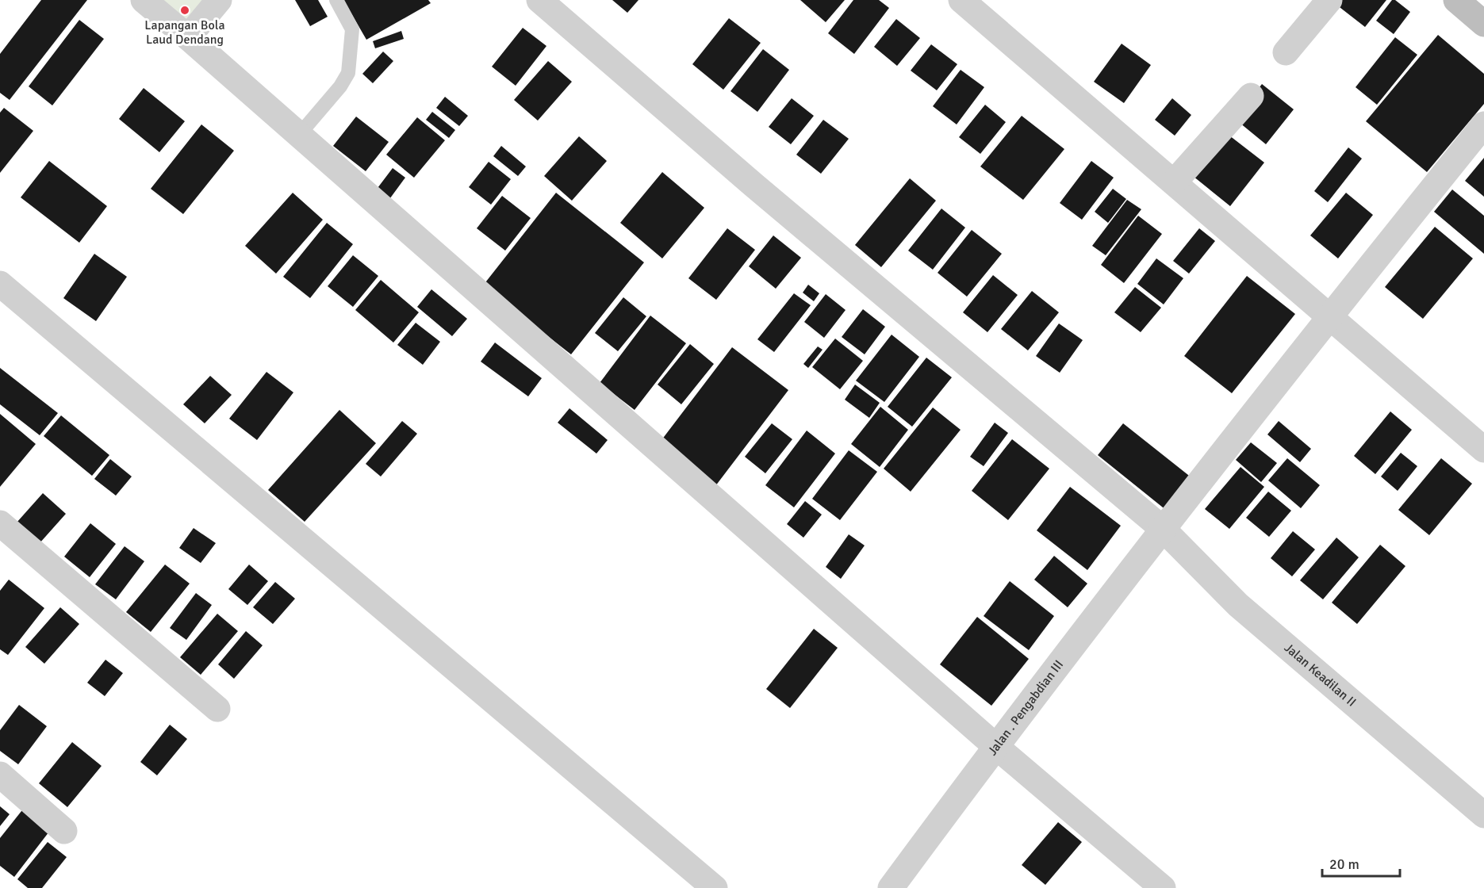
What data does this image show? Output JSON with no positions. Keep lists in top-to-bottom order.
{
  "streets": {
    "street": ["Jalan Keadilan II", "Jalan . Pengabdian III"]
  },
  "crossings": [
    ["Jalan Keadilan II", "Jalan . Pengabdian III"]
  ],
  "places": ["Lapangan Bola Laud Dendang"],
  "scale_bar": "20 m"
}
